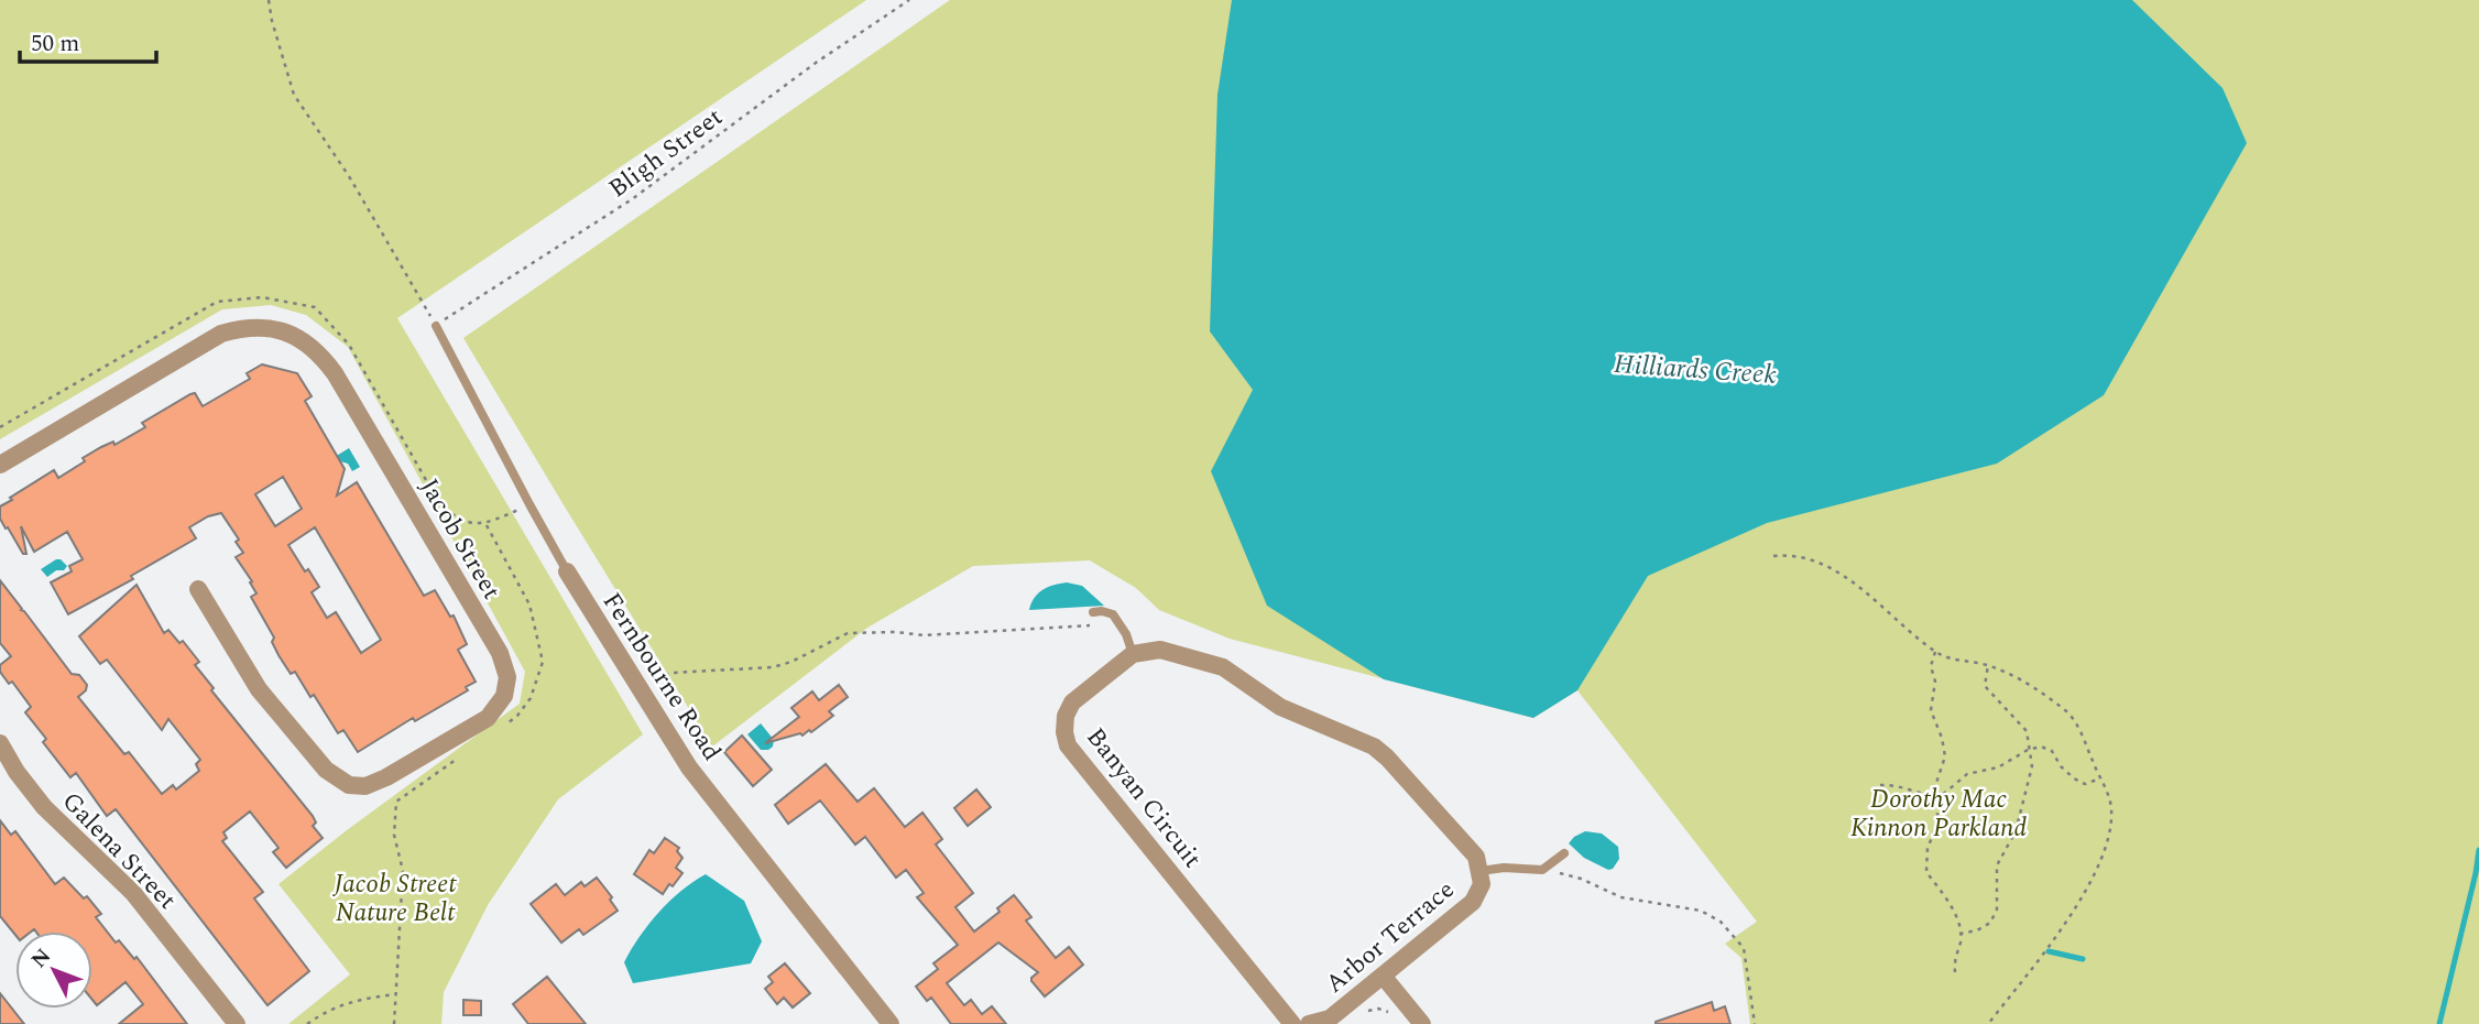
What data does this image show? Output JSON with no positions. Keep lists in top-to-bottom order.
{
  "streets": {
    "street": [
      "Jacob Street",
      "Fernbourne Road",
      "Banyan Circuit",
      "Galena Street",
      "Arbor Terrace"
    ],
    "path": ["Bligh Street"]
  },
  "crossings": [
    ["Bligh Street", "Fernbourne Road"]
  ],
  "water": ["Hilliards Creek"],
  "parks": ["Dorothy Mac Kinnon Parkland", "Jacob Street Nature Belt"],
  "scale_bar": "50 m",
  "north": "top left"
}
